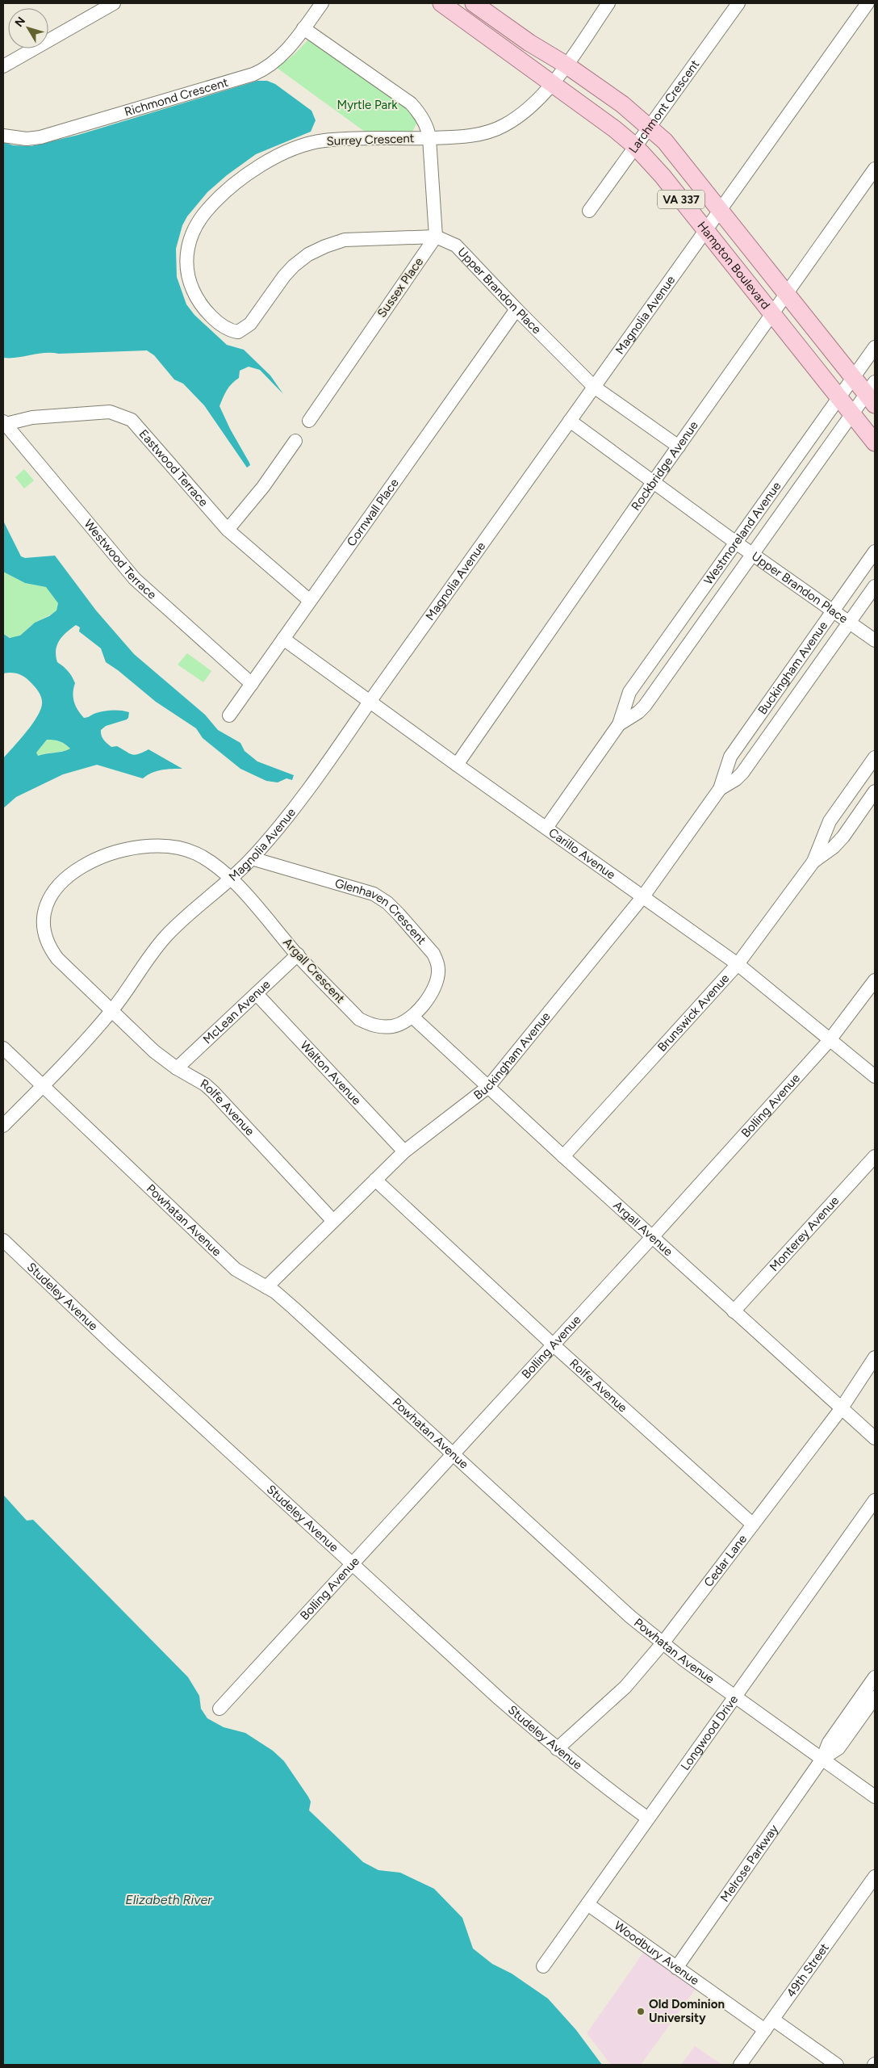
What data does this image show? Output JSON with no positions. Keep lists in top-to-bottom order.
{
  "streets": {
    "main road": ["VA 337", "Hampton Boulevard"],
    "street": [
      "Richmond Crescent",
      "Larchmont Crescent",
      "Surrey Crescent",
      "Sussex Place",
      "Upper Brandon Place",
      "Magnolia Avenue",
      "Rockbridge Avenue",
      "Eastwood Terrace",
      "Cornwall Place",
      "Westmoreland Avenue",
      "Westwood Terrace",
      "Buckingham Avenue",
      "Carillo Avenue",
      "Glenhaven Crescent",
      "Argall Crescent",
      "McLean Avenue",
      "Brunswick Avenue",
      "Walton Avenue",
      "Bolling Avenue",
      "Rolfe Avenue",
      "Powhatan Avenue",
      "Argall Avenue",
      "Monterey Avenue",
      "Studeley Avenue",
      "Cedar Lane",
      "Longwood Drive",
      "Melrose Parkway",
      "Woodbury Avenue",
      "49th Street"
    ]
  },
  "crossings": [
    ["Larchmont Crescent", "Hampton Boulevard"],
    ["Surrey Crescent", "Hampton Boulevard"],
    ["Surrey Crescent", "Upper Brandon Place"],
    ["Hampton Boulevard", "Magnolia Avenue"],
    ["Hampton Boulevard", "Rockbridge Avenue"],
    ["Hampton Boulevard", "Westmoreland Avenue"],
    ["Sussex Place", "Upper Brandon Place"],
    ["Upper Brandon Place", "Magnolia Avenue"],
    ["Upper Brandon Place", "Rockbridge Avenue"],
    ["Upper Brandon Place", "Cornwall Place"],
    ["Upper Brandon Place", "Westmoreland Avenue"],
    ["Upper Brandon Place", "Buckingham Avenue"],
    ["Magnolia Avenue", "Carillo Avenue"],
    ["Magnolia Avenue", "Glenhaven Crescent"],
    ["Magnolia Avenue", "Argall Crescent"],
    ["Magnolia Avenue", "Rolfe Avenue"],
    ["Magnolia Avenue", "Powhatan Avenue"],
    ["Rockbridge Avenue", "Carillo Avenue"],
    ["Eastwood Terrace", "Cornwall Place"],
    ["Eastwood Terrace", "Westwood Terrace"],
    ["Cornwall Place", "Westwood Terrace"],
    ["Cornwall Place", "Carillo Avenue"],
    ["Westmoreland Avenue", "Carillo Avenue"],
    ["Buckingham Avenue", "Carillo Avenue"],
    ["Buckingham Avenue", "Walton Avenue"],
    ["Buckingham Avenue", "Rolfe Avenue"],
    ["Buckingham Avenue", "Powhatan Avenue"],
    ["Buckingham Avenue", "Argall Avenue"],
    ["Carillo Avenue", "Brunswick Avenue"],
    ["Carillo Avenue", "Bolling Avenue"],
    ["Glenhaven Crescent", "Argall Crescent"],
    ["Glenhaven Crescent", "Argall Avenue"],
    ["Argall Crescent", "McLean Avenue"],
    ["Argall Crescent", "Argall Avenue"],
    ["McLean Avenue", "Walton Avenue"],
    ["McLean Avenue", "Rolfe Avenue"],
    ["Brunswick Avenue", "Argall Avenue"],
    ["Bolling Avenue", "Rolfe Avenue"],
    ["Bolling Avenue", "Powhatan Avenue"],
    ["Bolling Avenue", "Argall Avenue"],
    ["Bolling Avenue", "Studeley Avenue"],
    ["Rolfe Avenue", "Cedar Lane"],
    ["Powhatan Avenue", "Cedar Lane"],
    ["Powhatan Avenue", "Longwood Drive"],
    ["Powhatan Avenue", "Melrose Parkway"],
    ["Argall Avenue", "Monterey Avenue"],
    ["Argall Avenue", "Cedar Lane"],
    ["Studeley Avenue", "Cedar Lane"],
    ["Studeley Avenue", "Longwood Drive"],
    ["Longwood Drive", "Woodbury Avenue"],
    ["Melrose Parkway", "Woodbury Avenue"],
    ["Woodbury Avenue", "49th Street"]
  ],
  "water": ["Elizabeth River"],
  "parks": ["Myrtle Park"],
  "places": ["Old Dominion University"],
  "north": "top left"
}
